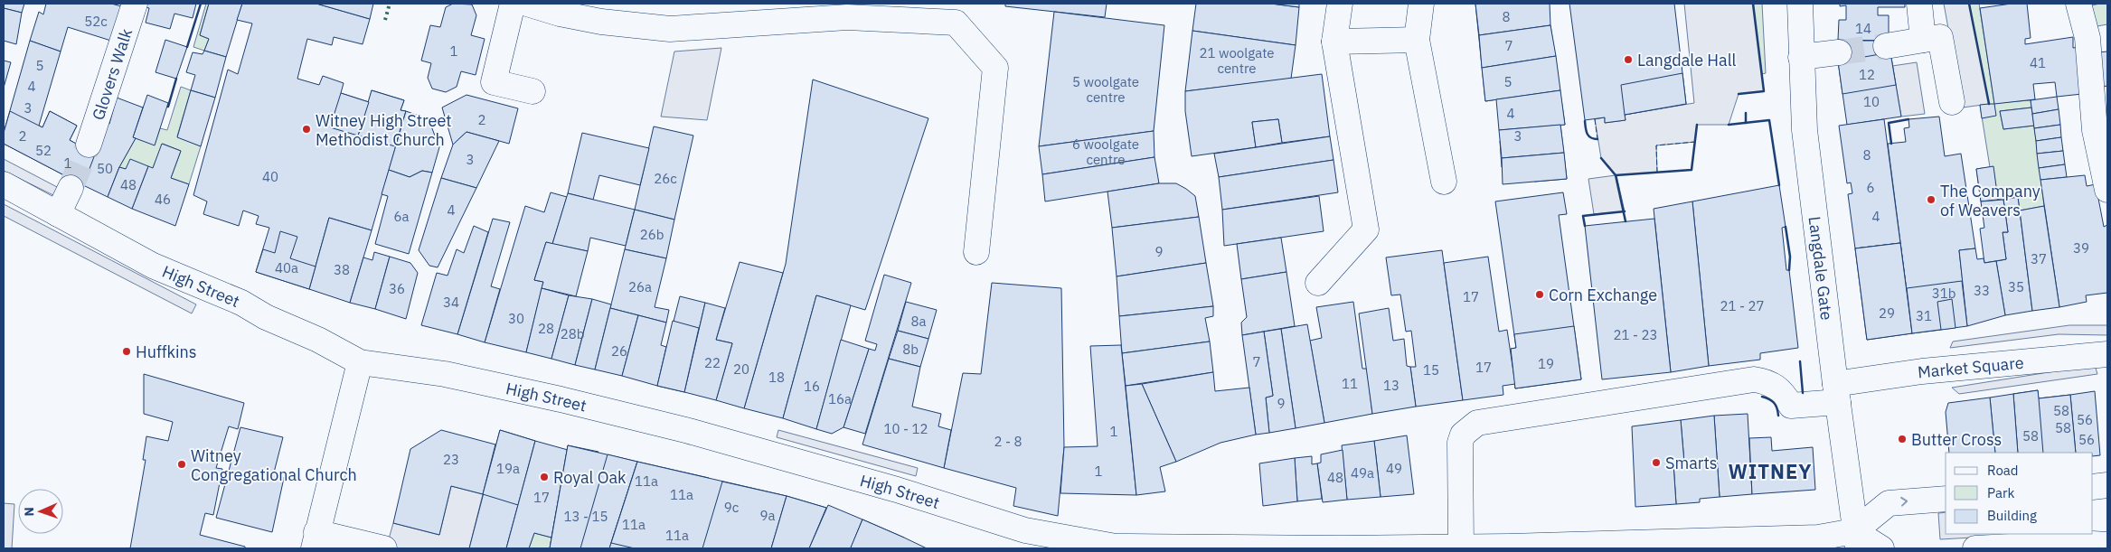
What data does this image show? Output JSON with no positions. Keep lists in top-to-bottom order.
{
  "streets": {
    "street": [
      "Glovers Walk",
      "Langdale Gate",
      "High Street",
      "Market Square"
    ]
  },
  "crossings": [
    ["Langdale Gate", "Market Square"],
    ["High Street", "Market Square"]
  ],
  "districts": ["WITNEY"],
  "places": [
    "Langdale Hall",
    "Witney High Street Methodist Church",
    "The Company of Weavers",
    "Corn Exchange",
    "Huffkins",
    "Butter Cross",
    "Smarts",
    "Witney Congregational Church",
    "Royal Oak"
  ],
  "house_numbers": [
    "8",
    "52c",
    "14",
    "7",
    "1",
    "21 woolgate centre",
    "41",
    "5",
    "12",
    "5 woolgate centre",
    "5",
    "4",
    "10",
    "3",
    "4",
    "2",
    "2",
    "3",
    "6 woolgate centre",
    "52",
    "8",
    "3",
    "1",
    "50",
    "40",
    "26c",
    "48",
    "6",
    "46",
    "4",
    "6a",
    "4",
    "26b",
    "39",
    "9",
    "37",
    "40a",
    "38",
    "26a",
    "35",
    "36",
    "33",
    "31b",
    "17",
    "34",
    "21 - 27",
    "29",
    "31",
    "30",
    "8a",
    "28",
    "28b",
    "21 - 23",
    "8b",
    "26",
    "7",
    "22",
    "19",
    "17",
    "20",
    "15",
    "18",
    "11",
    "13",
    "16",
    "16a",
    "9",
    "58",
    "56",
    "58",
    "10 - 12",
    "1",
    "58",
    "56",
    "2 - 8",
    "23",
    "19a",
    "49",
    "1",
    "49a",
    "48",
    "11a",
    "11a",
    "17",
    "9c",
    "9a",
    "13 - 15",
    "11a",
    "11a"
  ],
  "legend": ["Road", "Park", "Building"],
  "north": "left"
}
